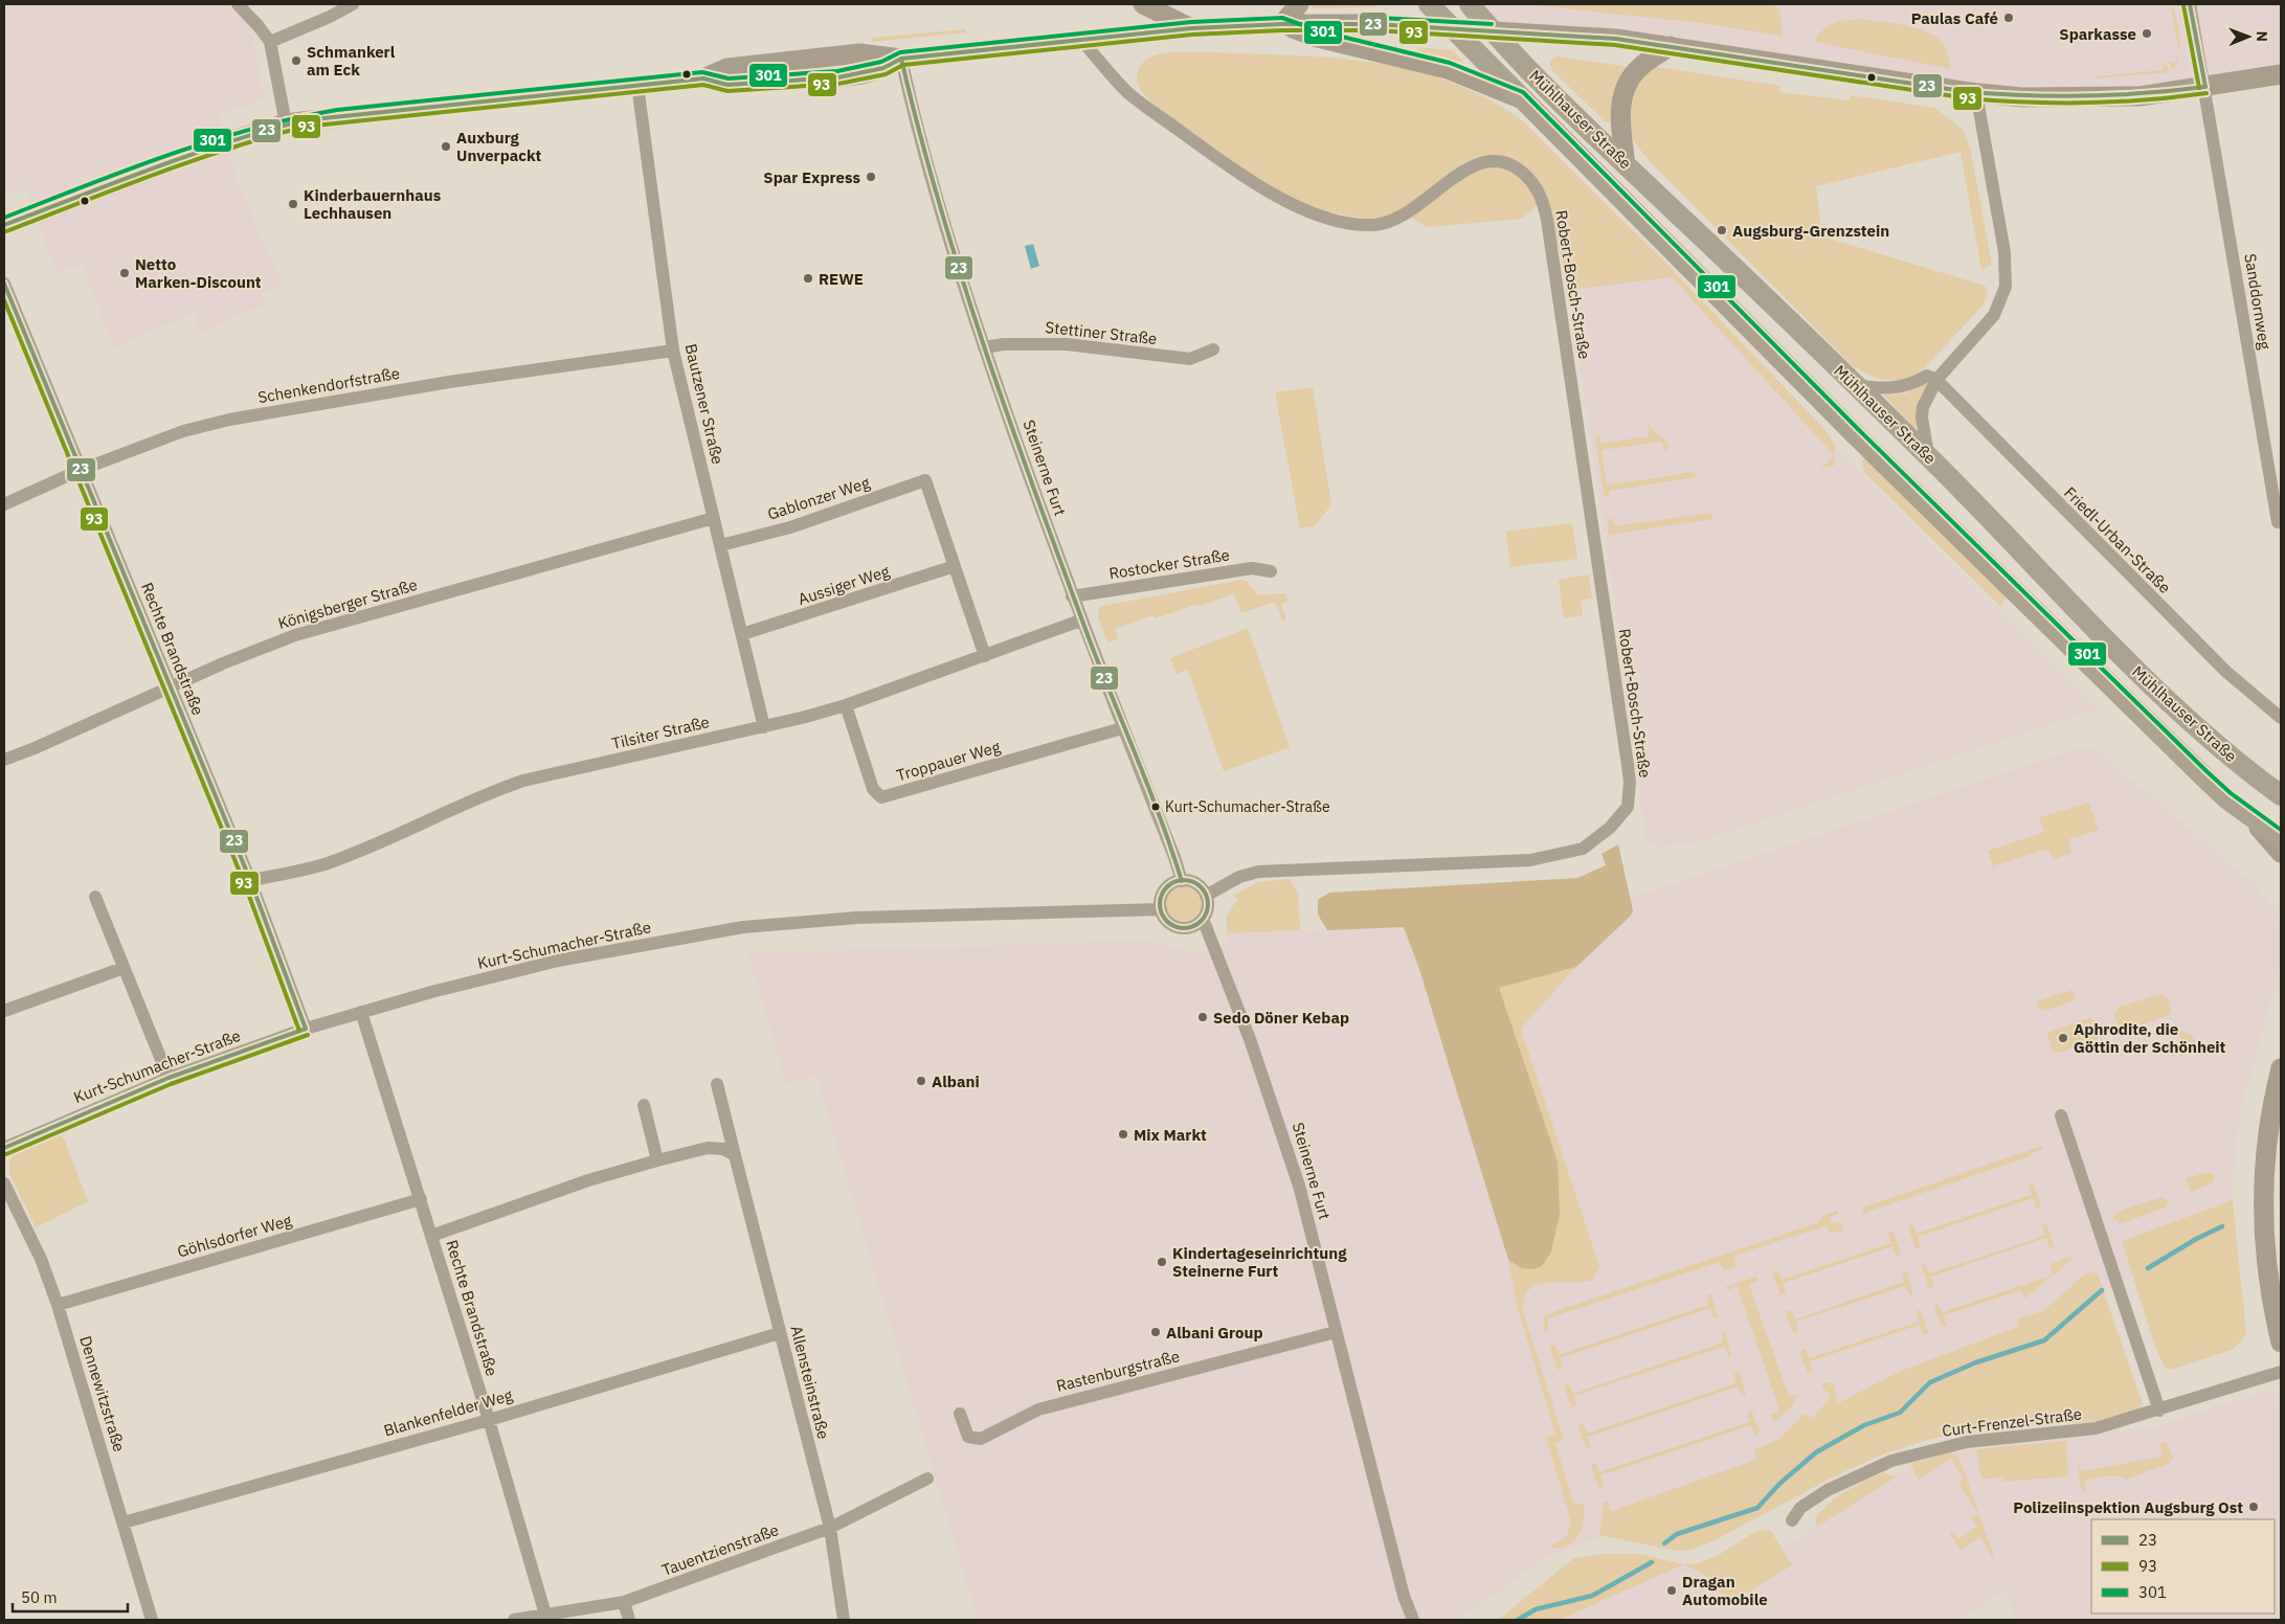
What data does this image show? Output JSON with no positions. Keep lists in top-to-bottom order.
{
  "streets": {
    "main road": ["Mühlhauser Straße"],
    "street": [
      "Robert-Bosch-Straße",
      "Sanddornweg",
      "Stettiner Straße",
      "Schenkendorfstraße",
      "Bautzener Straße",
      "Steinerne Furt",
      "Gablonzer Weg",
      "Friedl-Urban-Straße",
      "Rostocker Straße",
      "Aussiger Weg",
      "Königsberger Straße",
      "Rechte Brandstraße",
      "Tilsiter Straße",
      "Troppauer Weg",
      "Kurt-Schumacher-Straße",
      "Göhlsdorfer Weg",
      "Rastenburgstraße",
      "Allensteinstraße",
      "Dennewitzstraße",
      "Blankenfelder Weg",
      "Curt-Frenzel-Straße",
      "Tauentzienstraße"
    ]
  },
  "crossings": [
    ["Robert-Bosch-Straße", "Steinerne Furt"],
    ["Robert-Bosch-Straße", "Kurt-Schumacher-Straße"],
    ["Stettiner Straße", "Steinerne Furt"],
    ["Schenkendorfstraße", "Bautzener Straße"],
    ["Schenkendorfstraße", "Rechte Brandstraße"],
    ["Bautzener Straße", "Gablonzer Weg"],
    ["Bautzener Straße", "Aussiger Weg"],
    ["Bautzener Straße", "Königsberger Straße"],
    ["Bautzener Straße", "Tilsiter Straße"],
    ["Steinerne Furt", "Rostocker Straße"],
    ["Steinerne Furt", "Tilsiter Straße"],
    ["Steinerne Furt", "Troppauer Weg"],
    ["Steinerne Furt", "Kurt-Schumacher-Straße"],
    ["Steinerne Furt", "Rastenburgstraße"],
    ["Gablonzer Weg", "Aussiger Weg"],
    ["Königsberger Straße", "Rechte Brandstraße"],
    ["Rechte Brandstraße", "Tilsiter Straße"],
    ["Rechte Brandstraße", "Kurt-Schumacher-Straße"],
    ["Rechte Brandstraße", "Göhlsdorfer Weg"],
    ["Rechte Brandstraße", "Blankenfelder Weg"],
    ["Rechte Brandstraße", "Tauentzienstraße"],
    ["Tilsiter Straße", "Troppauer Weg"],
    ["Göhlsdorfer Weg", "Dennewitzstraße"],
    ["Allensteinstraße", "Blankenfelder Weg"],
    ["Allensteinstraße", "Tauentzienstraße"],
    ["Dennewitzstraße", "Blankenfelder Weg"]
  ],
  "places": [
    "Paulas Café",
    "Sparkasse",
    "Schmankerl am Eck",
    "Auxburg Unverpackt",
    "Spar Express",
    "Kinderbauernhaus Lechhausen",
    "Augsburg-Grenzstein",
    "Netto Marken-Discount",
    "REWE",
    "Kurt-Schumacher-Straße",
    "Sedo Döner Kebap",
    "Aphrodite, die Göttin der Schönheit",
    "Albani",
    "Mix Markt",
    "Kindertageseinrichtung Steinerne Furt",
    "Albani Group",
    "Polizeiinspektion Augsburg Ost",
    "Dragan Automobile"
  ],
  "lines": ["transit line 23", "transit line 93", "transit line 301"],
  "legend": ["23", "93", "301"],
  "scale_bar": "50 m",
  "north": "right"
}
